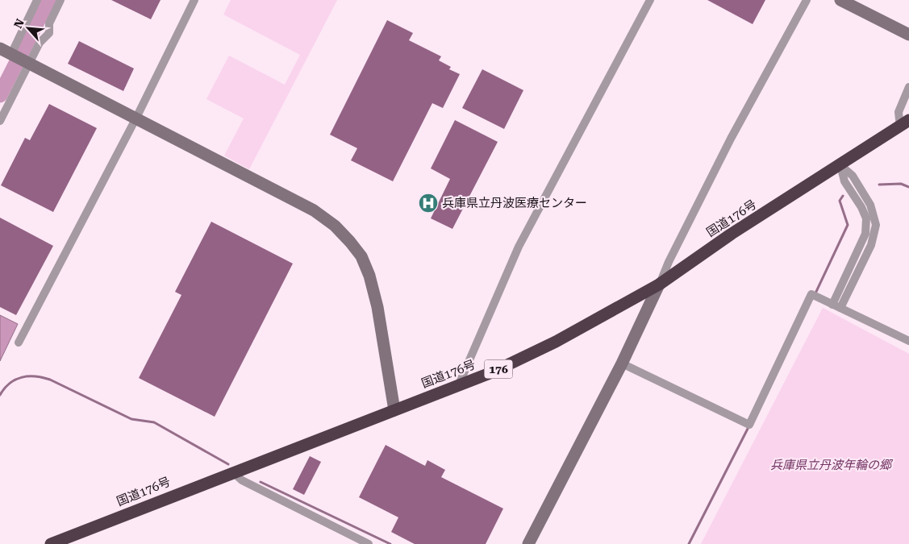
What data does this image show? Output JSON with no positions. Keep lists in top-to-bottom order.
{
  "streets": {
    "highway": ["国道176号", "176"]
  },
  "parks": ["兵庫県立丹波年輪の郷"],
  "places": {
    "hospital": ["兵庫県立丹波医療センター"]
  },
  "north": "top left"
}
